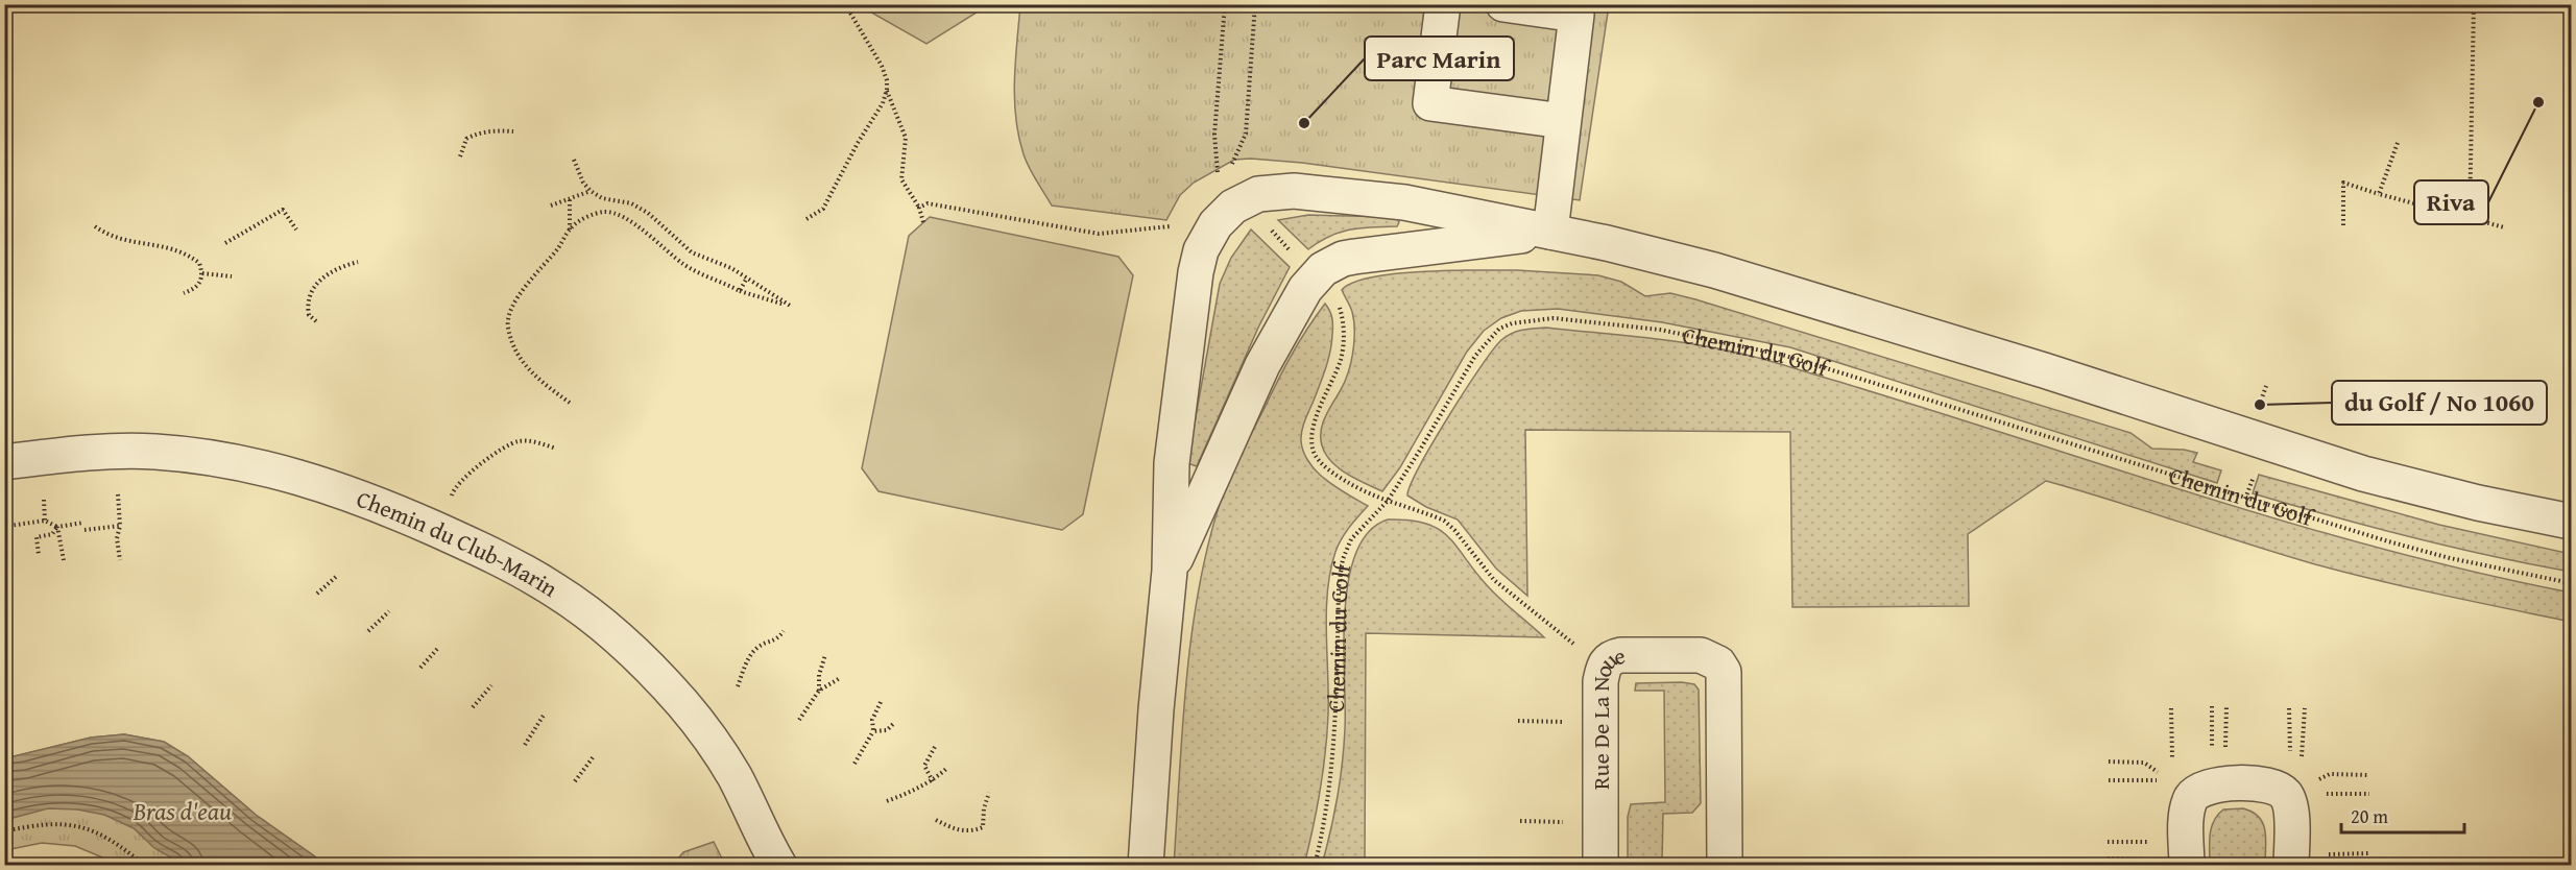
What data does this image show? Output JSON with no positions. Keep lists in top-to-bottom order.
{
  "streets": {
    "street": ["Chemin du Club-Marin", "Rue De La Noue"],
    "path": ["Chemin du Golf"]
  },
  "water": ["Bras d'eau"],
  "places": ["Riva", "Parc Marin", "du Golf / No 1060"],
  "scale_bar": "20 m"
}
